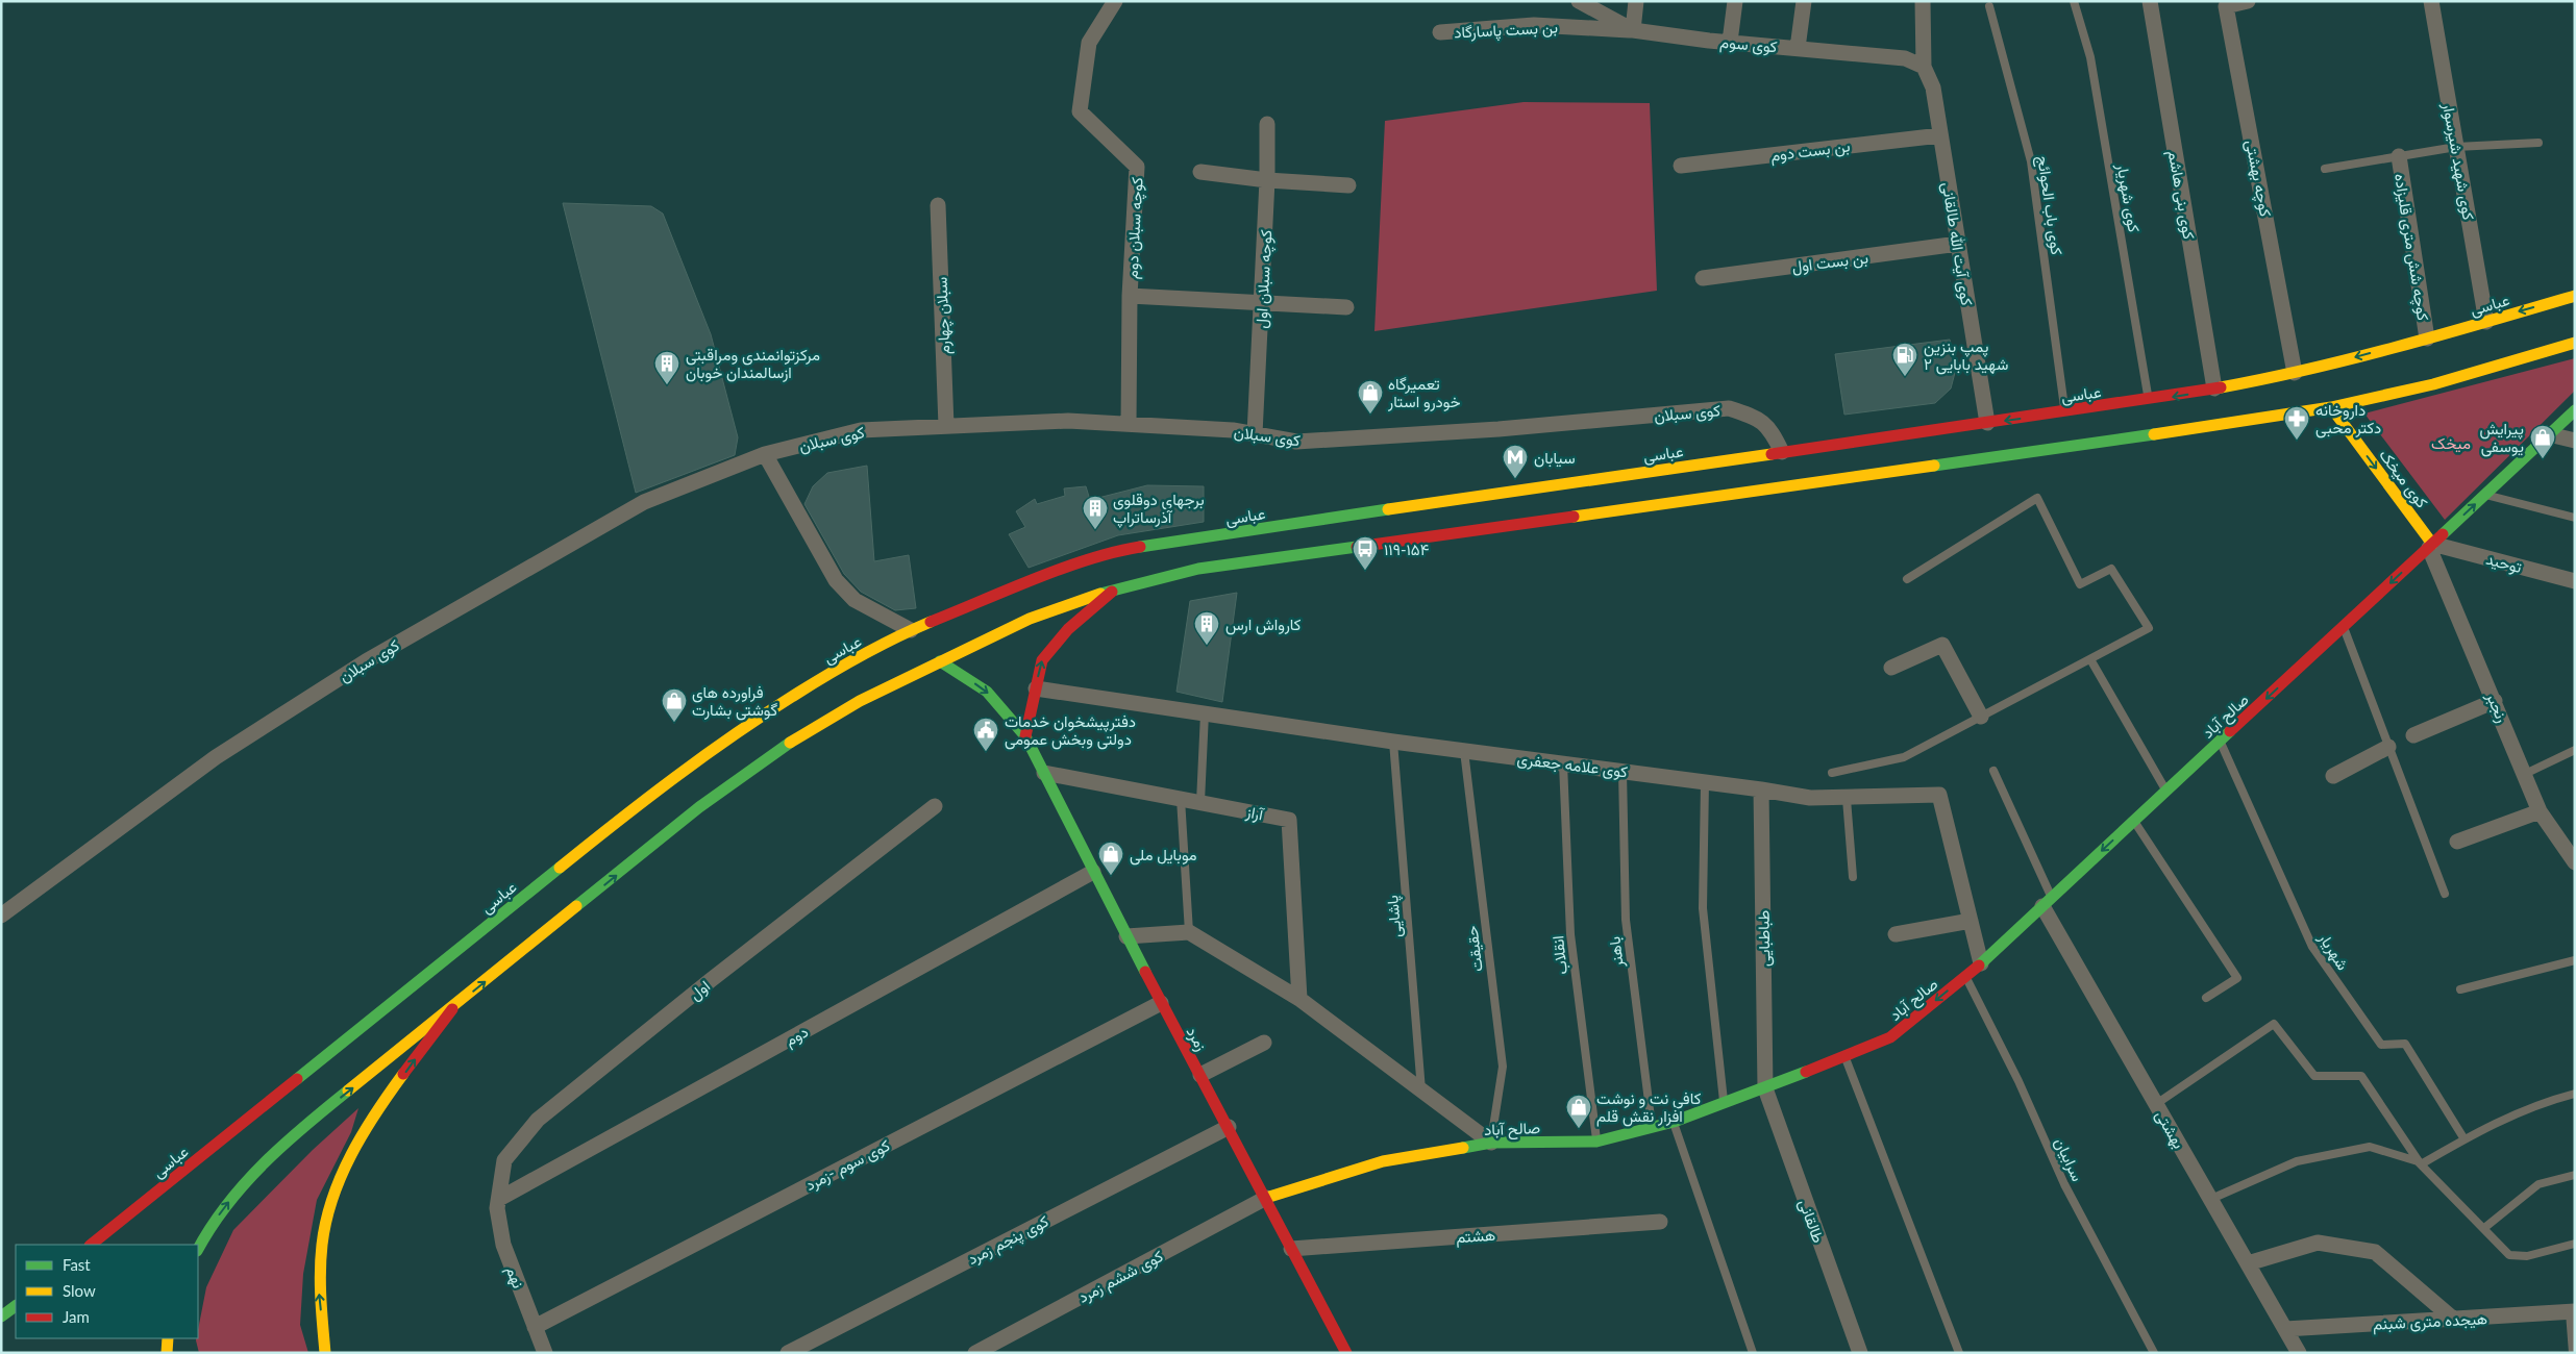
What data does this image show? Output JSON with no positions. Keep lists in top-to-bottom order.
{
  "streets": {
    "main road": [
      "عباسى",
      "کوی میخک",
      "صالح آباد",
      "زمرد"
    ],
    "street": [
      "بن بست پاسارگاد",
      "کوی سوم",
      "بن بست دوم",
      "کوی شهید شیرسوار",
      "کوچه بهشتی",
      "کوی بنی هاشم",
      "کوچه سبلان دوم",
      "کوی آیت الله طالقانی",
      "کوچه شش متری قلیزاده",
      "بن بست اول",
      "کوچه سبلان اول",
      "سبلان چهارم",
      "کوی سبلان",
      "توحید",
      "رنجبر",
      "کوی علامه جعفری",
      "آراز",
      "طباطبایی",
      "اول",
      "دوم",
      "بهشتی",
      "کوی سوم -زمرد",
      "طالقانی",
      "هشتم",
      "کوی پنجم زمرد",
      "کوی ششم زمرد",
      "نهم",
      "هیجده متری شبنم"
    ],
    "lane": [
      "کوی شهریار",
      "کوی باب الحوائج",
      "پاشایی",
      "حقیقت",
      "شهریار",
      "باهنر",
      "انقلاب",
      "سرابیان"
    ]
  },
  "crossings": [
    ["بن بست پاسارگاد", "کوی سوم"],
    ["کوی سوم", "کوی آیت الله طالقانی"],
    ["بن بست دوم", "کوی آیت الله طالقانی"],
    ["کوی شهید شیرسوار", "عباسى"],
    ["کوچه بهشتی", "عباسى"],
    ["کوی بنی هاشم", "عباسى"],
    ["کوی شهریار", "عباسى"],
    ["کوی باب الحوائج", "عباسى"],
    ["کوچه سبلان دوم", "کوی سبلان"],
    ["کوی آیت الله طالقانی", "بن بست اول"],
    ["کوی آیت الله طالقانی", "عباسى"],
    ["کوچه شش متری قلیزاده", "عباسى"],
    ["کوچه سبلان اول", "کوی سبلان"],
    ["عباسى", "کوی سبلان"],
    ["سبلان چهارم", "کوی سبلان"],
    ["کوی میخک", "توحید"],
    ["کوی میخک", "رنجبر"],
    ["کوی میخک", "صالح آباد"],
    ["توحید", "رنجبر"],
    ["توحید", "صالح آباد"],
    ["رنجبر", "صالح آباد"],
    ["صالح آباد", "کوی علامه جعفری"],
    ["صالح آباد", "طباطبایی"],
    ["صالح آباد", "حقیقت"],
    ["صالح آباد", "شهریار"],
    ["صالح آباد", "باهنر"],
    ["صالح آباد", "انقلاب"],
    ["صالح آباد", "زمرد"],
    ["صالح آباد", "بهشتی"],
    ["صالح آباد", "سرابیان"],
    ["صالح آباد", "طالقانی"],
    ["صالح آباد", "کوی ششم زمرد"],
    ["کوی علامه جعفری", "پاشایی"],
    ["کوی علامه جعفری", "طباطبایی"],
    ["کوی علامه جعفری", "حقیقت"],
    ["کوی علامه جعفری", "باهنر"],
    ["کوی علامه جعفری", "انقلاب"],
    ["آراز", "زمرد"],
    ["طباطبایی", "طالقانی"],
    ["اول", "دوم"],
    ["اول", "نهم"],
    ["دوم", "زمرد"],
    ["دوم", "نهم"],
    ["زمرد", "کوی سوم -زمرد"],
    ["زمرد", "هشتم"],
    ["زمرد", "کوی پنجم زمرد"],
    ["زمرد", "کوی ششم زمرد"],
    ["بهشتی", "هیجده متری شبنم"],
    ["کوی سوم -زمرد", "نهم"]
  ],
  "one_way": ["کوی میخک"],
  "parks": ["میخک"],
  "places": {
    "fuel station": ["پمپ بنزین شهید بابایی ۲"],
    "building": ["مرکزتوانمندی ومراقبتی ازسالمندان خوبان", "برجهای دوقلوی آذرساتراپ", "کارواش ارس"],
    "shop": [
      "تعمیرگاه خودرو استار",
      "پیرایش یوسفی",
      "فراورده های گوشتی بشارت",
      "موبایل ملی",
      "کافی نت و نوشت افزار نقش قلم"
    ],
    "pharmacy": ["داروخانه دکتر محبی"],
    "metro station": ["سیابان"],
    "bus stop": ["۱۱۹-۱۵۴"],
    "public building": ["دفترپیشخوان خدمات دولتی وبخش عمومی"]
  },
  "legend": ["Fast", "Slow", "Jam"]
}
